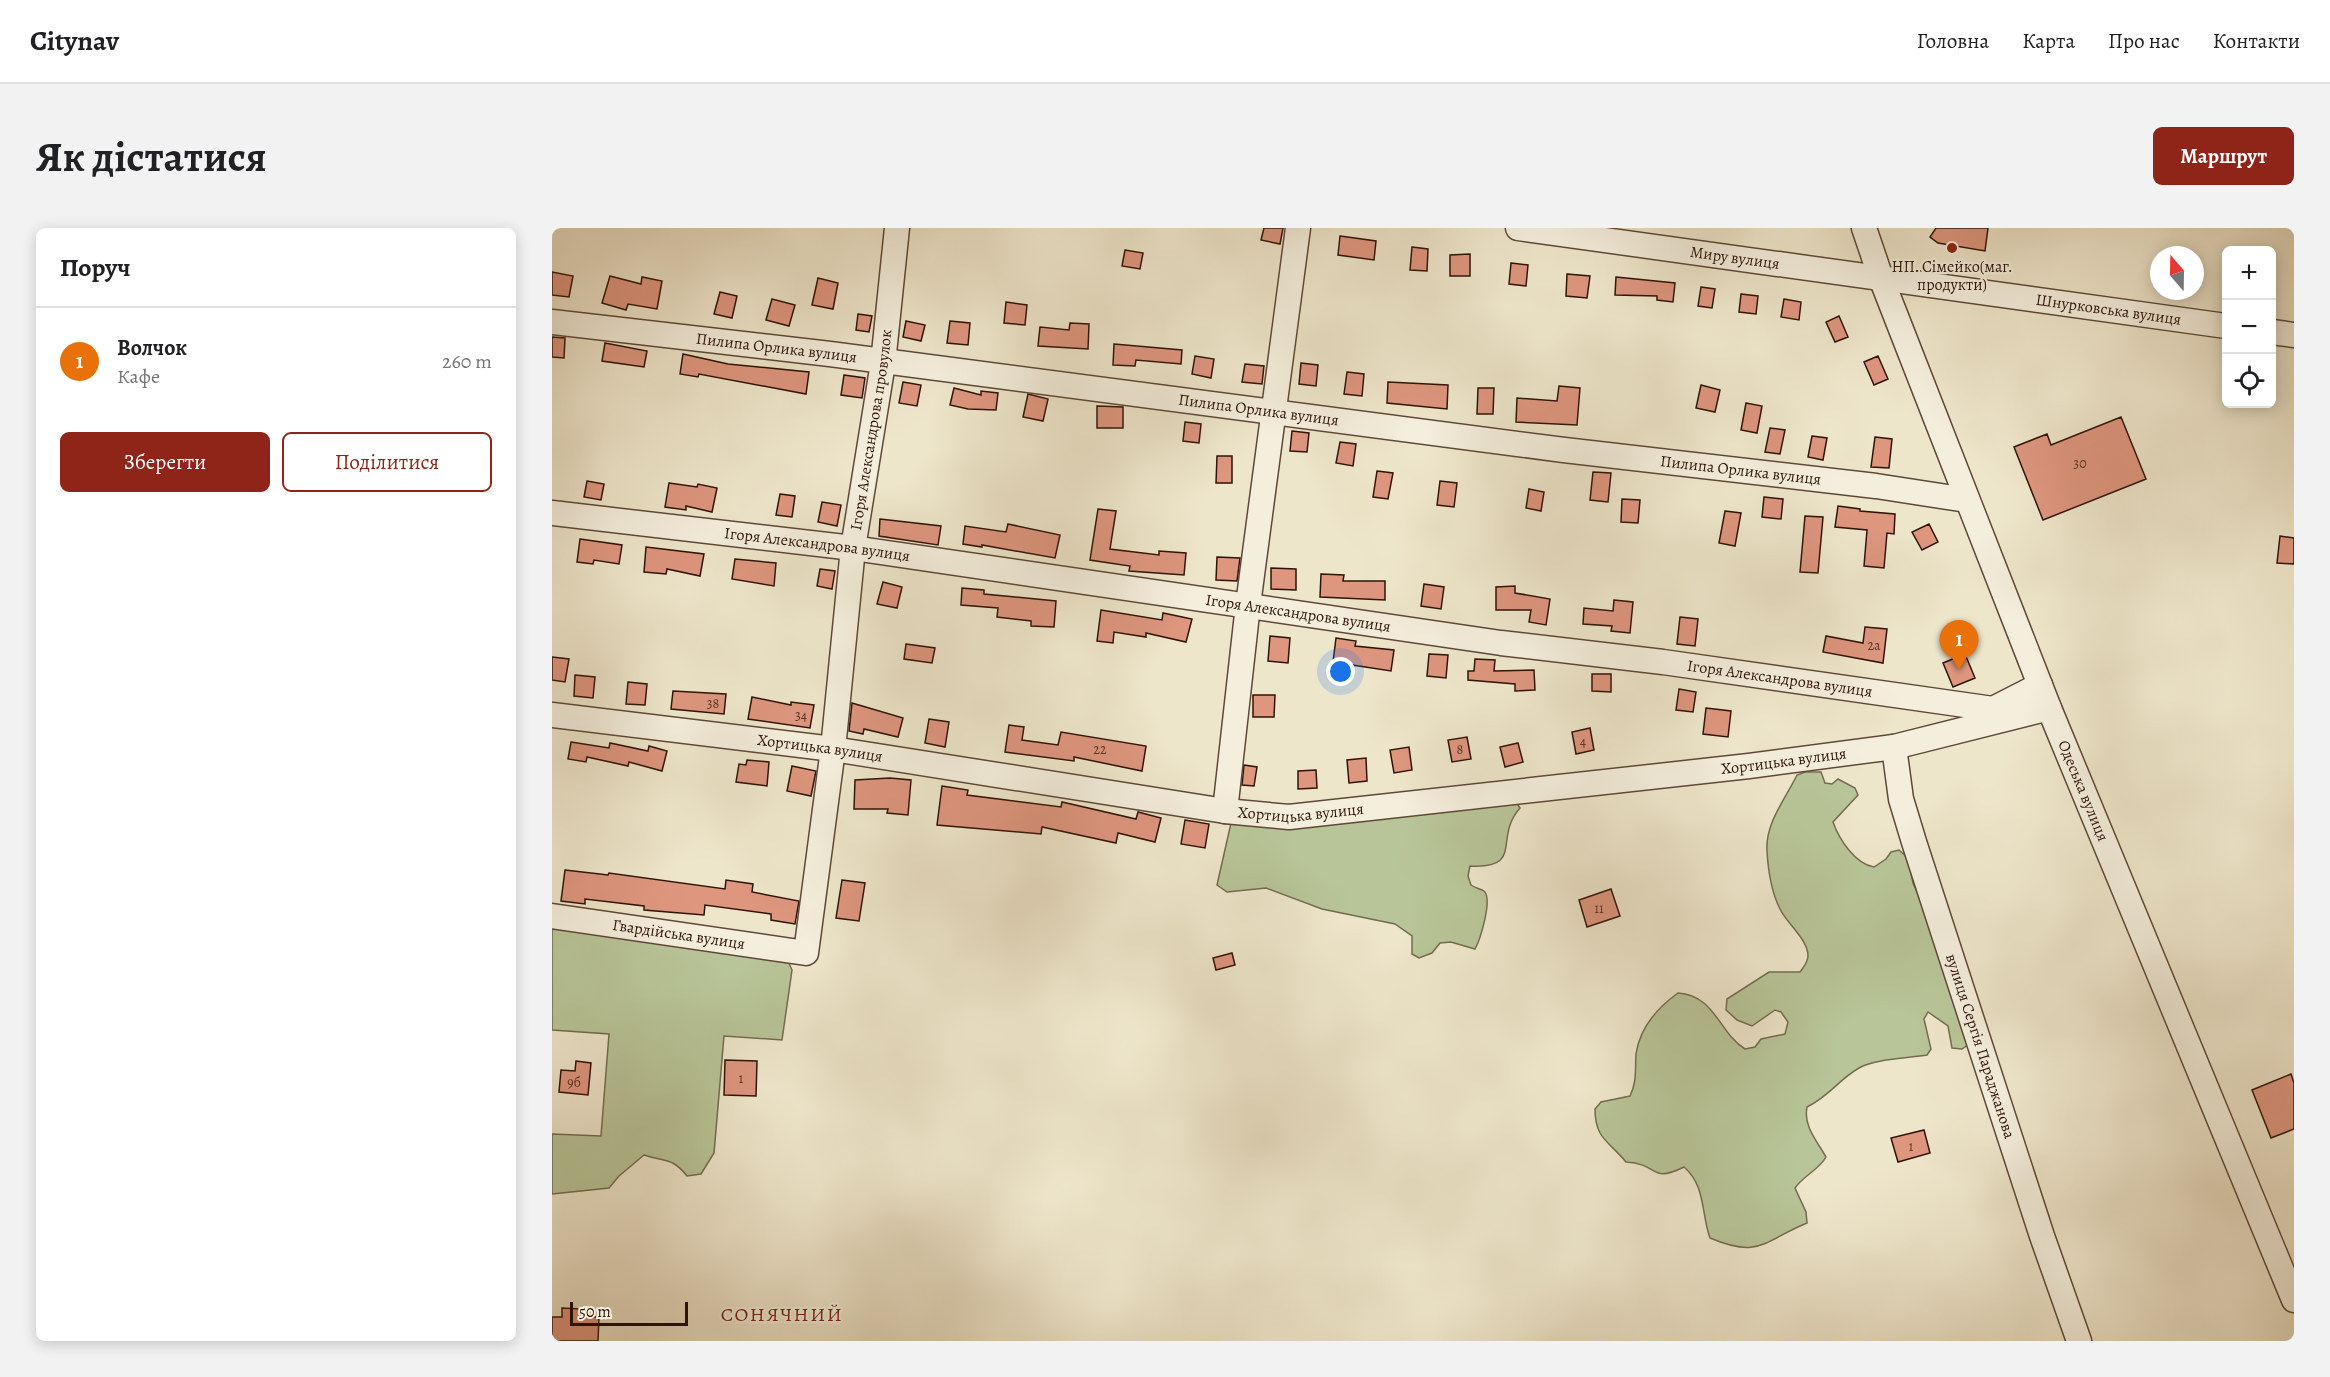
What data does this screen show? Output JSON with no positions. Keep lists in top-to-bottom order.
{
  "streets": {
    "street": [
      "Миру вулиця",
      "Шнурковська вулиця",
      "Пилипа Орлика вулиця",
      "Ігоря Александрова провулок",
      "Ігоря Александрова вулиця",
      "Хортицька вулиця",
      "Одеська вулиця",
      "Гвардійська вулиця",
      "вулиця Сергія Параджанова"
    ]
  },
  "crossings": [
    ["Миру вулиця", "Шнурковська вулиця"],
    ["Миру вулиця", "Одеська вулиця"],
    ["Шнурковська вулиця", "Одеська вулиця"],
    ["Пилипа Орлика вулиця", "Ігоря Александрова провулок"],
    ["Пилипа Орлика вулиця", "Одеська вулиця"],
    ["Ігоря Александрова провулок", "Ігоря Александрова вулиця"],
    ["Ігоря Александрова провулок", "Хортицька вулиця"],
    ["Ігоря Александрова провулок", "Гвардійська вулиця"],
    ["Ігоря Александрова вулиця", "Одеська вулиця"],
    ["Хортицька вулиця", "Одеська вулиця"],
    ["Хортицька вулиця", "вулиця Сергія Параджанова"]
  ],
  "districts": ["СОНЯЧНИЙ"],
  "places": ["НП. Сімейко(маг. продукти)"],
  "house_numbers": [
    "30",
    "2а",
    "38",
    "34",
    "4",
    "22",
    "8",
    "11",
    "1",
    "9б",
    "1"
  ],
  "scale_bar": "50 m",
  "north": "top",
  "page": {
    "header": "Citynav",
    "nav": [
      "Головна",
      "Карта",
      "Про нас",
      "Контакти"
    ],
    "buttons": [
      "Маршрут",
      ["Зберегти", "Поділитися"]
    ],
    "title": "Як дістатися",
    "heading": "Поруч",
    "map_buttons": ["+", "−"],
    "list": [
      {
        "mark": "1",
        "name": "Волчок",
        "note": "Кафе",
        "value": "260 m"
      }
    ],
    "pins": "1",
    "scale": "50 m"
  }
}
